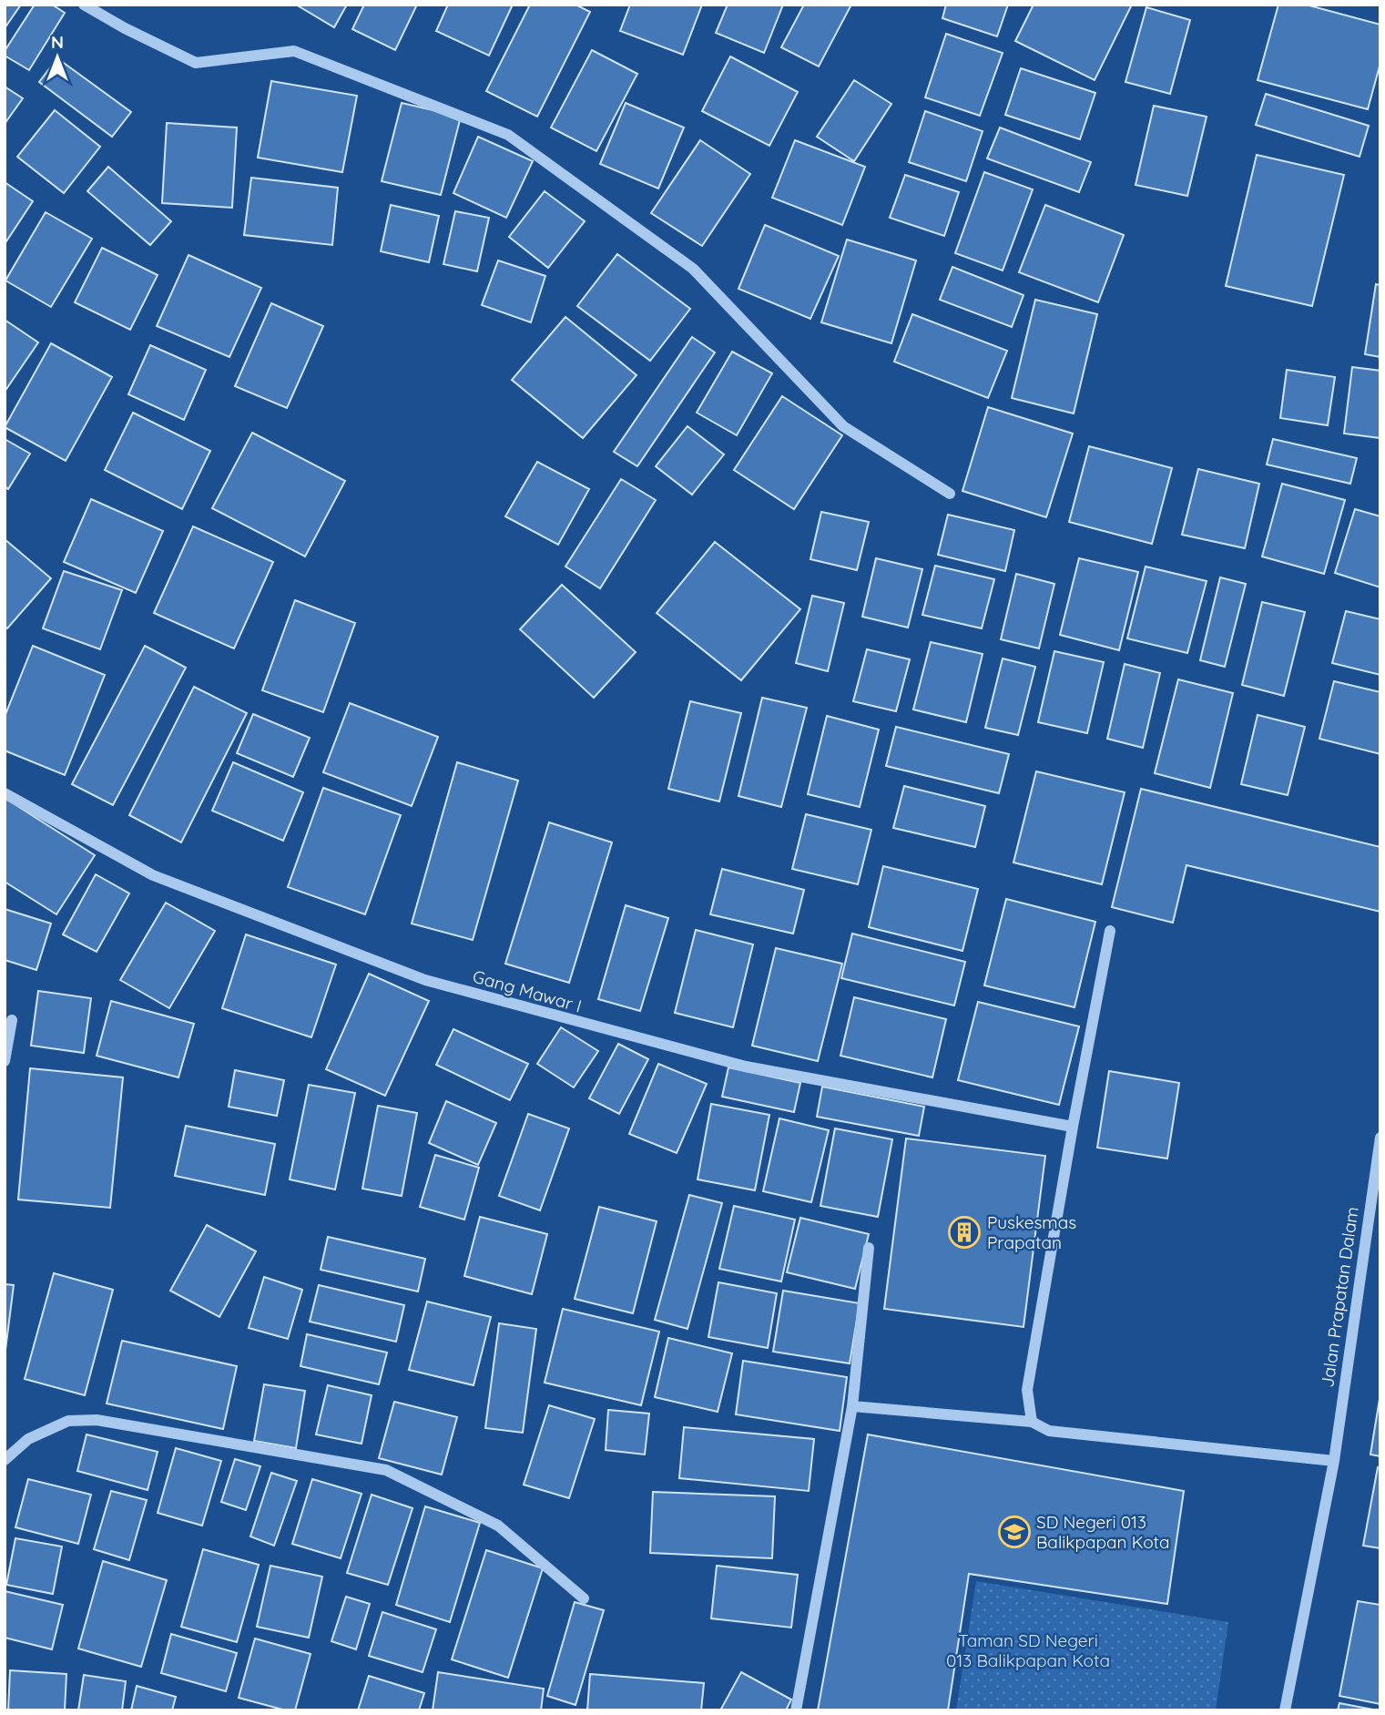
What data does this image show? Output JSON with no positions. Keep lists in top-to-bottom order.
{
  "streets": {
    "street": ["Gang Mawar I", "Jalan Prapatan Dalam"]
  },
  "parks": ["Taman SD Negeri 013 Balikpapan Kota"],
  "places": {
    "building": ["Puskesmas Prapatan"],
    "school or university": ["SD Negeri 013 Balikpapan Kota"]
  },
  "north": "top"
}
